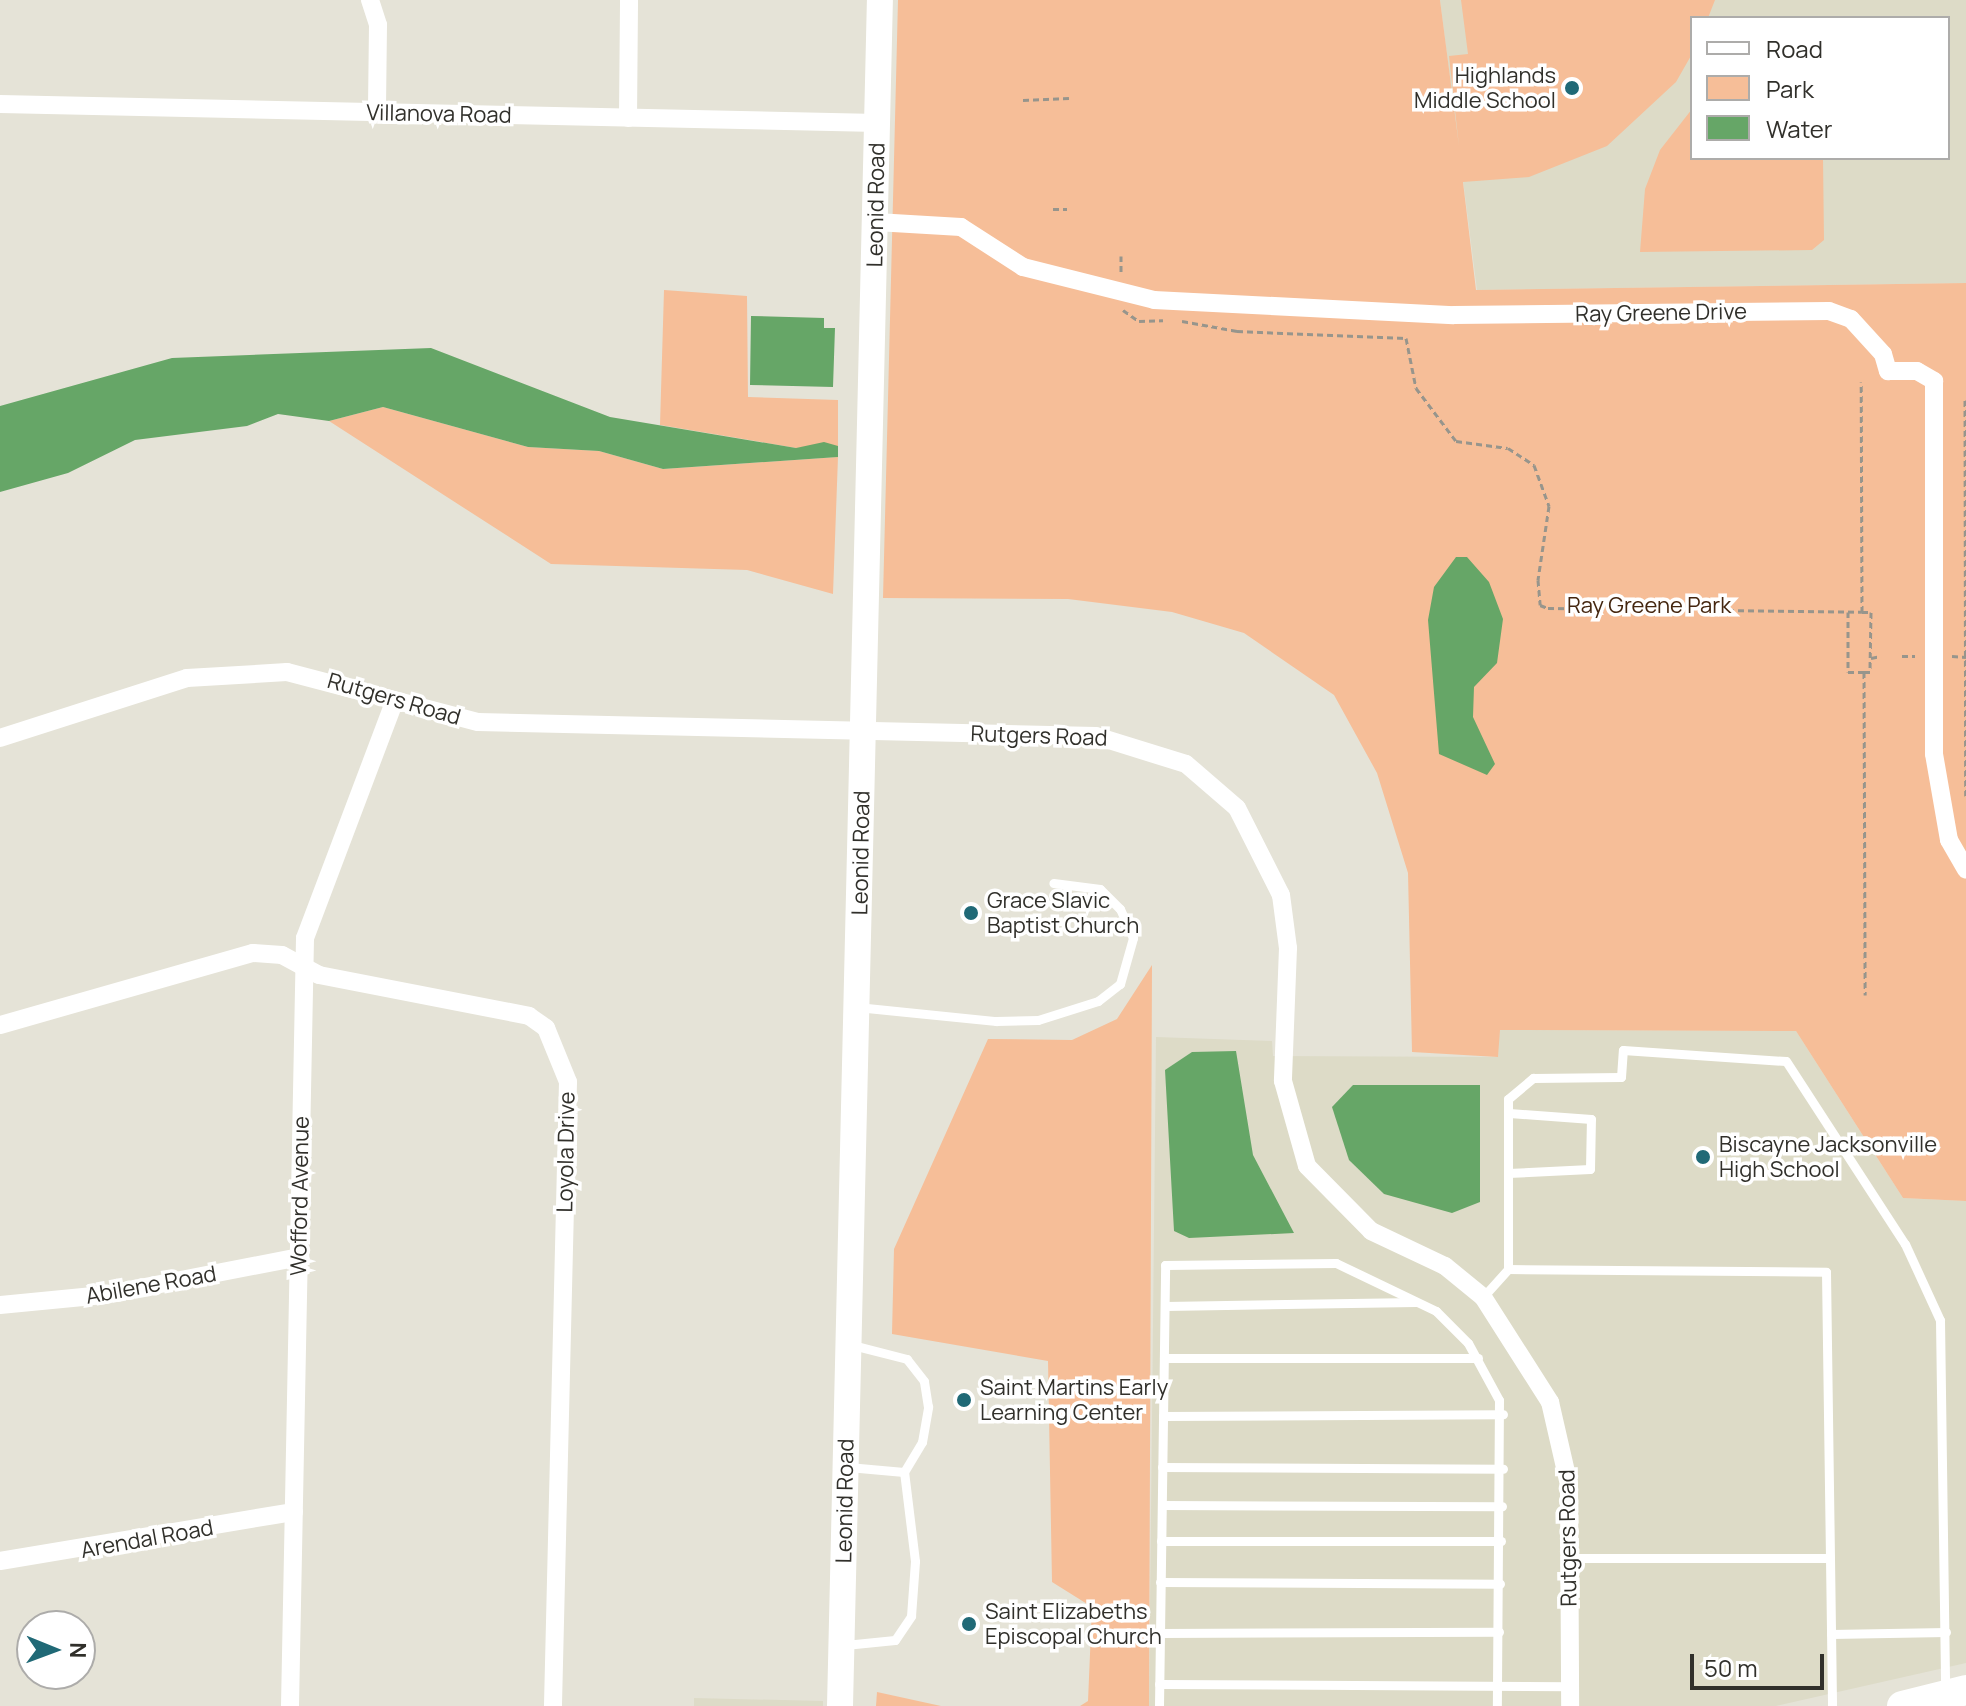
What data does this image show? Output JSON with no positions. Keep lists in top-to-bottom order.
{
  "streets": {
    "street": [
      "Villanova Road",
      "Leonid Road",
      "Ray Greene Drive",
      "Rutgers Road",
      "Loyola Drive",
      "Wofford Avenue",
      "Abilene Road",
      "Arendal Road"
    ]
  },
  "crossings": [
    ["Villanova Road", "Leonid Road"],
    ["Leonid Road", "Ray Greene Drive"],
    ["Leonid Road", "Rutgers Road"],
    ["Rutgers Road", "Wofford Avenue"],
    ["Loyola Drive", "Wofford Avenue"],
    ["Wofford Avenue", "Abilene Road"],
    ["Wofford Avenue", "Arendal Road"]
  ],
  "parks": ["Ray Greene Park"],
  "places": [
    "Highlands Middle School",
    "Grace Slavic Baptist Church",
    "Biscayne Jacksonville High School",
    "Saint Martins Early Learning Center",
    "Saint Elizabeths Episcopal Church"
  ],
  "legend": ["Road", "Park", "Water"],
  "scale_bar": "50 m",
  "north": "right"
}
